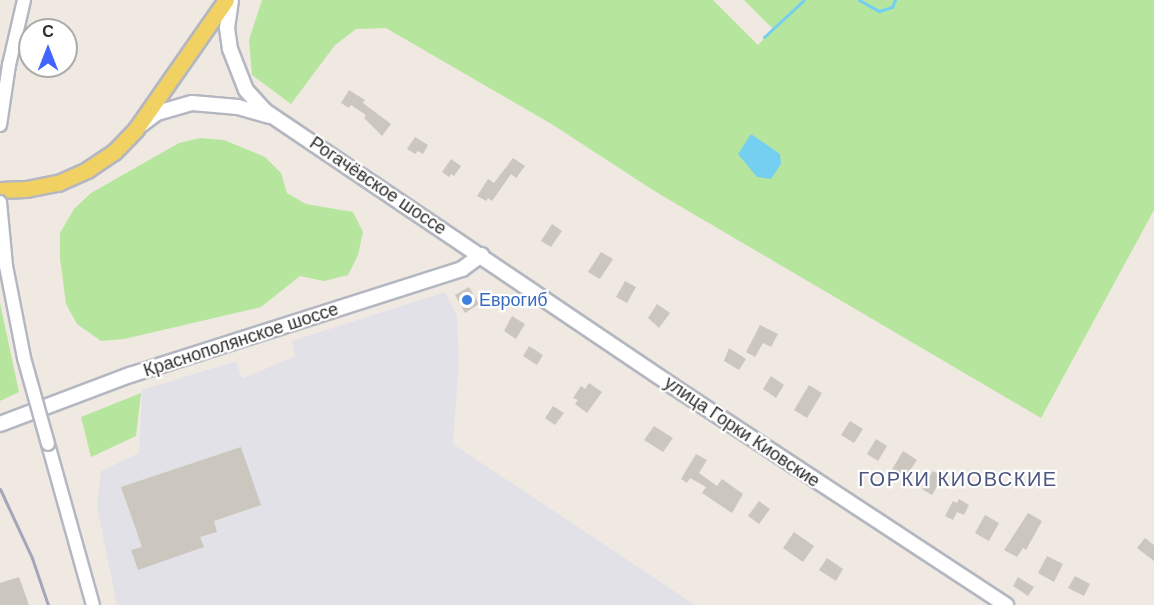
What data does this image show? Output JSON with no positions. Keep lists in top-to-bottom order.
{
  "streets": {
    "main road": ["Рогачёвское шоссе", "Краснополянское шоссе", "улица Горки Киовские"]
  },
  "crossings": [
    ["Рогачёвское шоссе", "Краснополянское шоссе"],
    ["Рогачёвское шоссе", "улица Горки Киовские"],
    ["Краснополянское шоссе", "улица Горки Киовские"]
  ],
  "districts": ["ГОРКИ КИОВСКИЕ"],
  "places": ["Еврогиб"],
  "north": "top"
}
